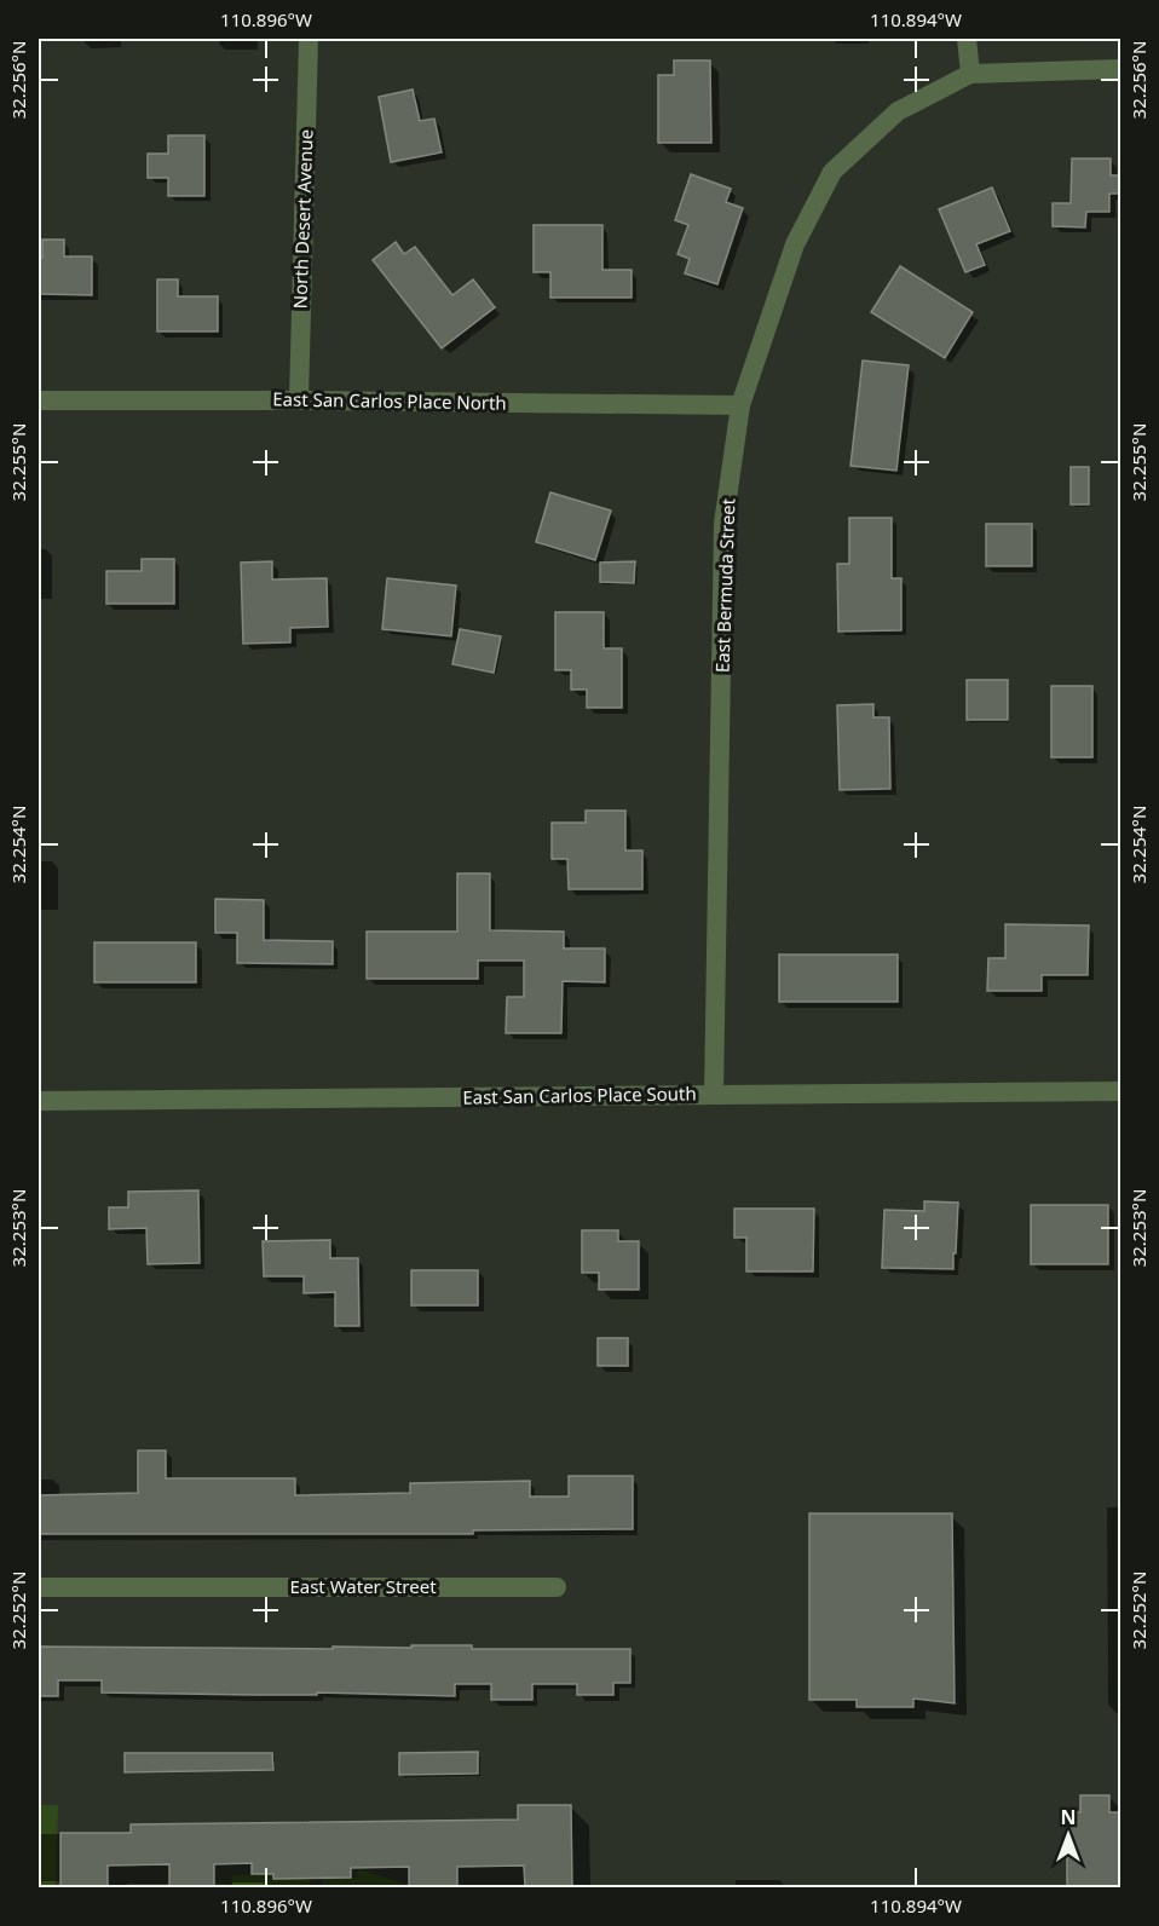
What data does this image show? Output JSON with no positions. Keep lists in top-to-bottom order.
{
  "streets": {
    "street": [
      "North Desert Avenue",
      "East San Carlos Place North",
      "East Bermuda Street",
      "East San Carlos Place South",
      "East Water Street"
    ]
  },
  "crossings": [
    ["North Desert Avenue", "East San Carlos Place North"],
    ["East San Carlos Place North", "East Bermuda Street"],
    ["East Bermuda Street", "East San Carlos Place South"]
  ],
  "north": "top",
  "coordinates": [
    "110.896°W",
    "110.894°W",
    "32.256°N",
    "32.255°N",
    "32.254°N",
    "32.253°N",
    "32.252°N"
  ]
}
